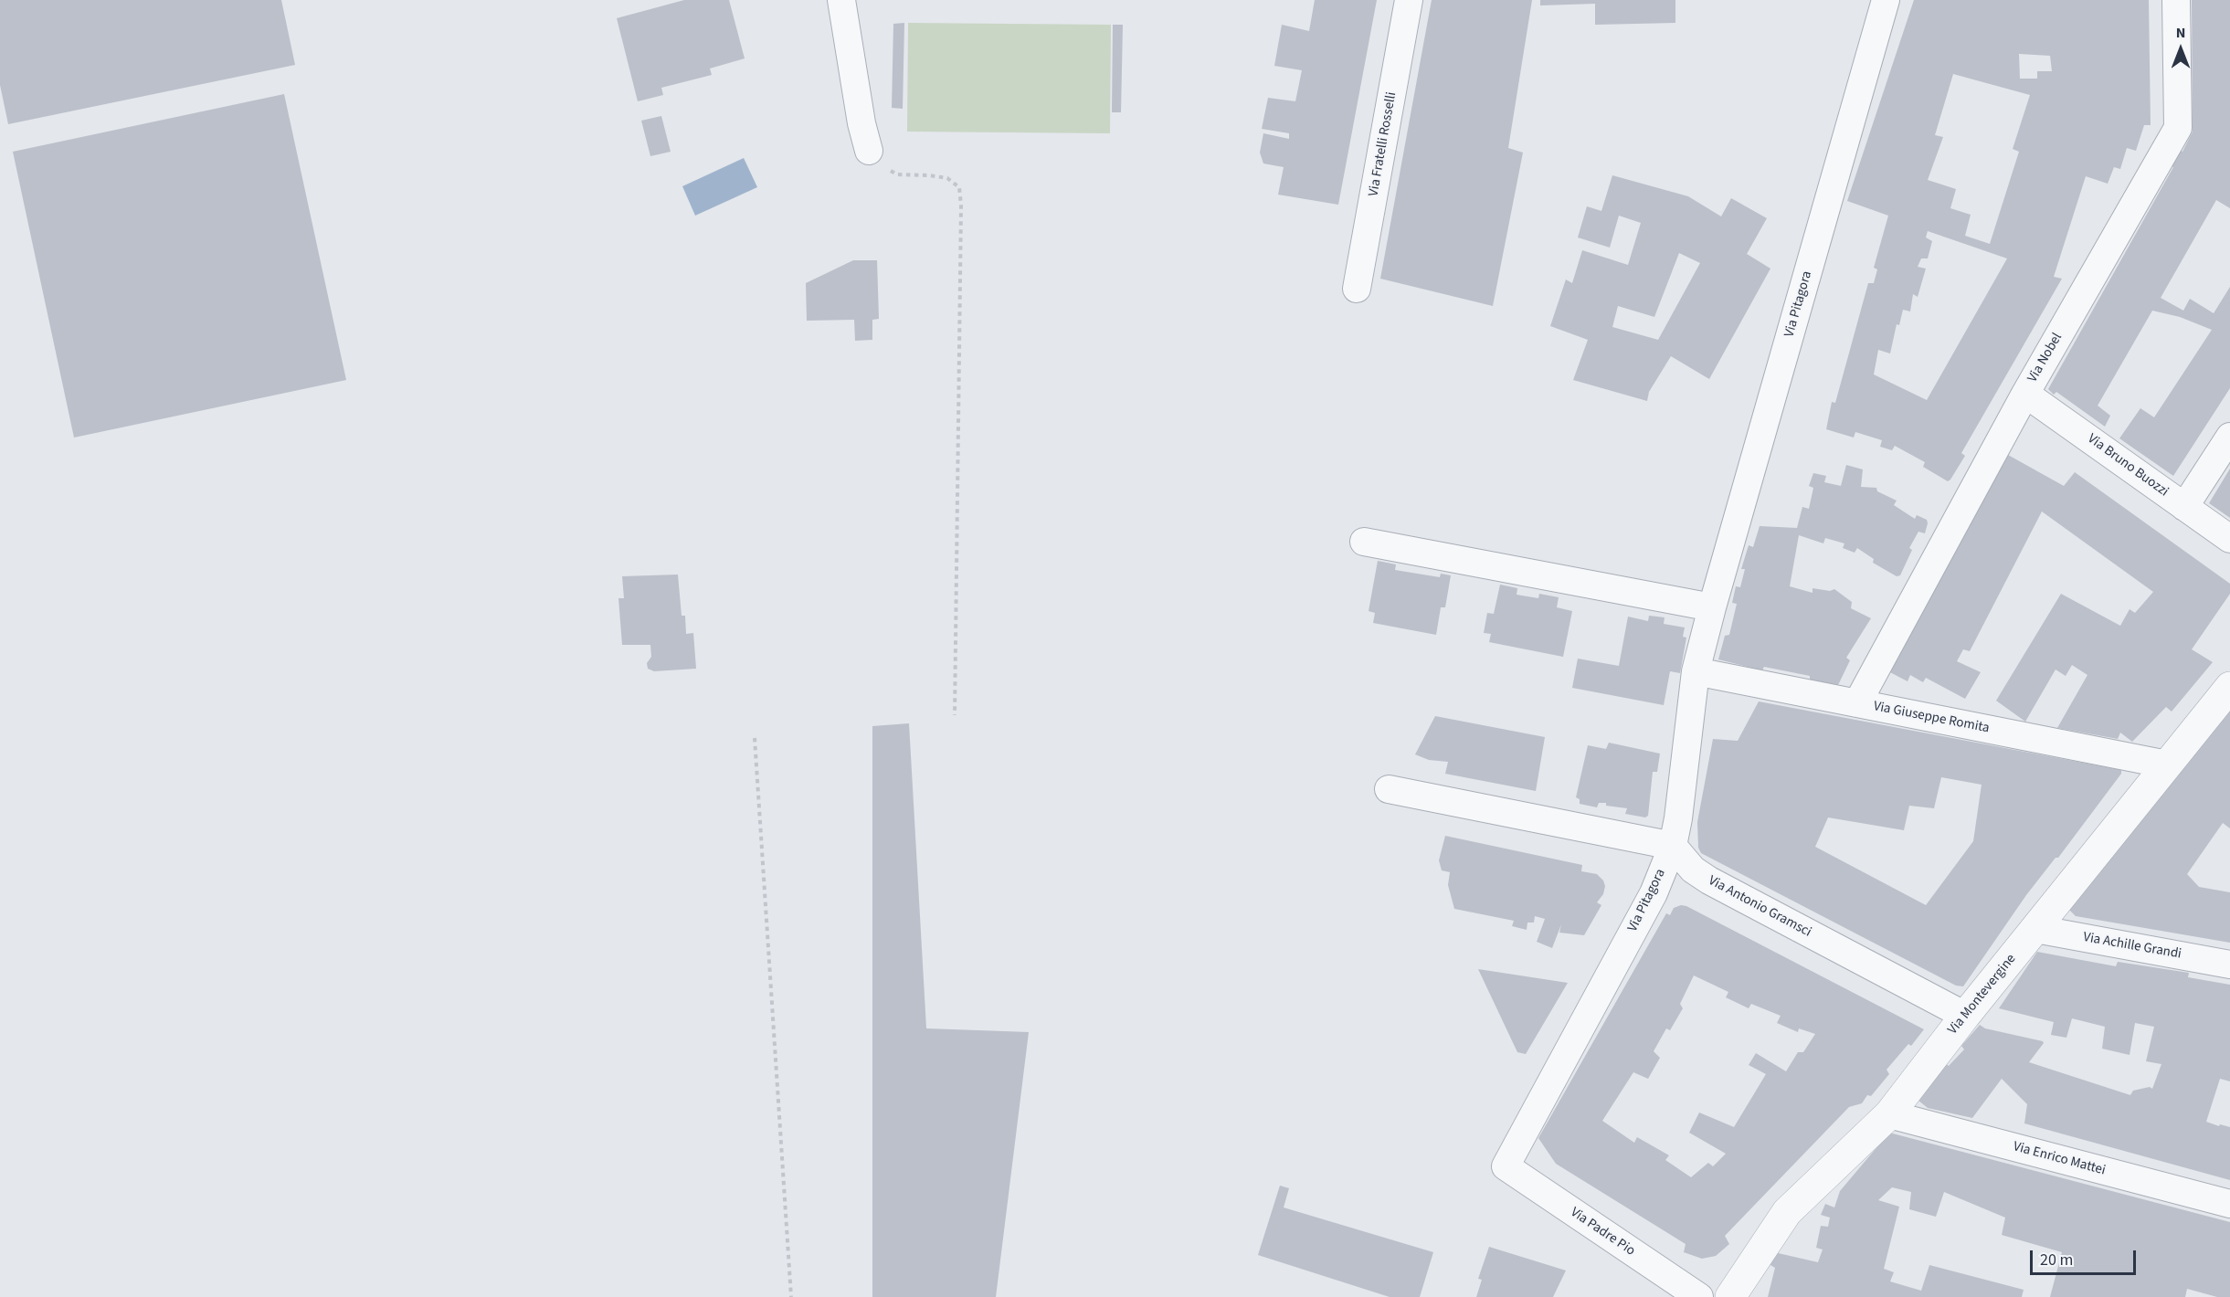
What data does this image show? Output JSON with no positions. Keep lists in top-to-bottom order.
{
  "streets": {
    "street": [
      "Via Fratelli Rosselli",
      "Via Pitagora",
      "Via Nobel",
      "Via Bruno Buozzi",
      "Via Giuseppe Romita",
      "Via Antonio Gramsci",
      "Via Achille Grandi",
      "Via Montevergine",
      "Via Enrico Mattei",
      "Via Padre Pio"
    ]
  },
  "crossings": [
    ["Via Pitagora", "Via Giuseppe Romita"],
    ["Via Pitagora", "Via Antonio Gramsci"],
    ["Via Pitagora", "Via Padre Pio"],
    ["Via Nobel", "Via Bruno Buozzi"],
    ["Via Nobel", "Via Giuseppe Romita"],
    ["Via Giuseppe Romita", "Via Montevergine"],
    ["Via Antonio Gramsci", "Via Montevergine"],
    ["Via Achille Grandi", "Via Montevergine"],
    ["Via Montevergine", "Via Enrico Mattei"]
  ],
  "scale_bar": "20 m",
  "north": "top"
}
